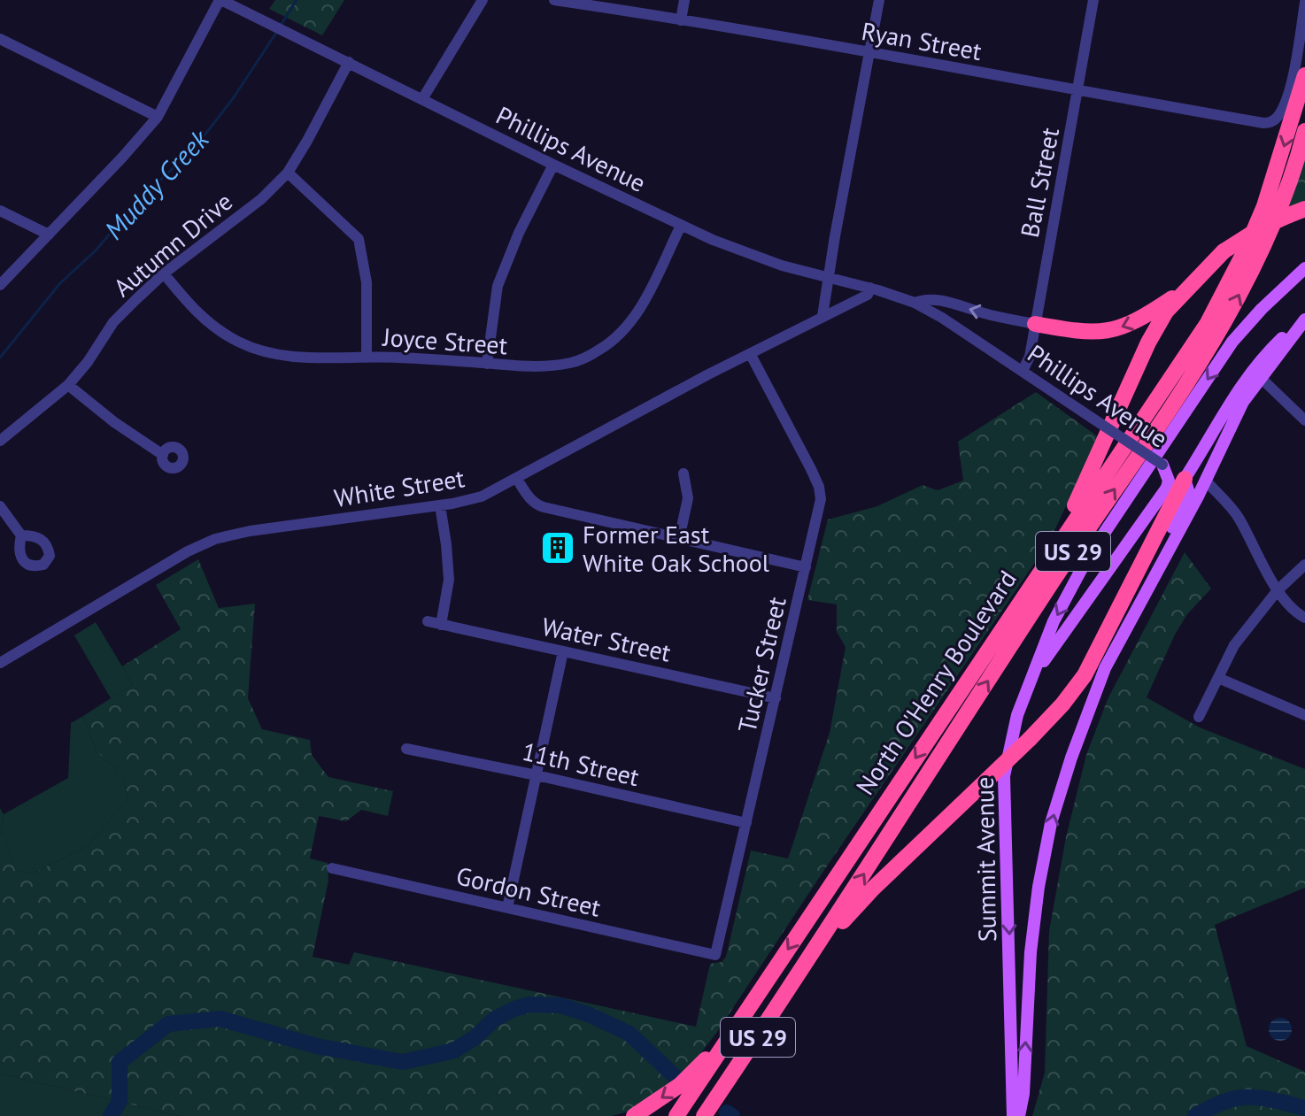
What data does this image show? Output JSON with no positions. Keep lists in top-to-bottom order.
{
  "streets": {
    "highway": ["US 29", "North O'Henry Boulevard"],
    "main road": ["Summit Avenue"],
    "street": [
      "Ryan Street",
      "Phillips Avenue",
      "Ball Street",
      "Autumn Drive",
      "Joyce Street",
      "White Street",
      "Water Street",
      "Tucker Street",
      "11th Street",
      "Gordon Street"
    ]
  },
  "crossings": [
    ["Ryan Street", "Ball Street"],
    ["Phillips Avenue", "Ball Street"],
    ["Phillips Avenue", "Autumn Drive"],
    ["Phillips Avenue", "Joyce Street"],
    ["Phillips Avenue", "White Street"],
    ["Phillips Avenue", "Summit Avenue"],
    ["Autumn Drive", "Joyce Street"],
    ["White Street", "Tucker Street"],
    ["Water Street", "Tucker Street"],
    ["Tucker Street", "11th Street"],
    ["Tucker Street", "Gordon Street"]
  ],
  "water": ["Muddy Creek"],
  "places": {
    "building": ["Former East White Oak School"]
  }
}
